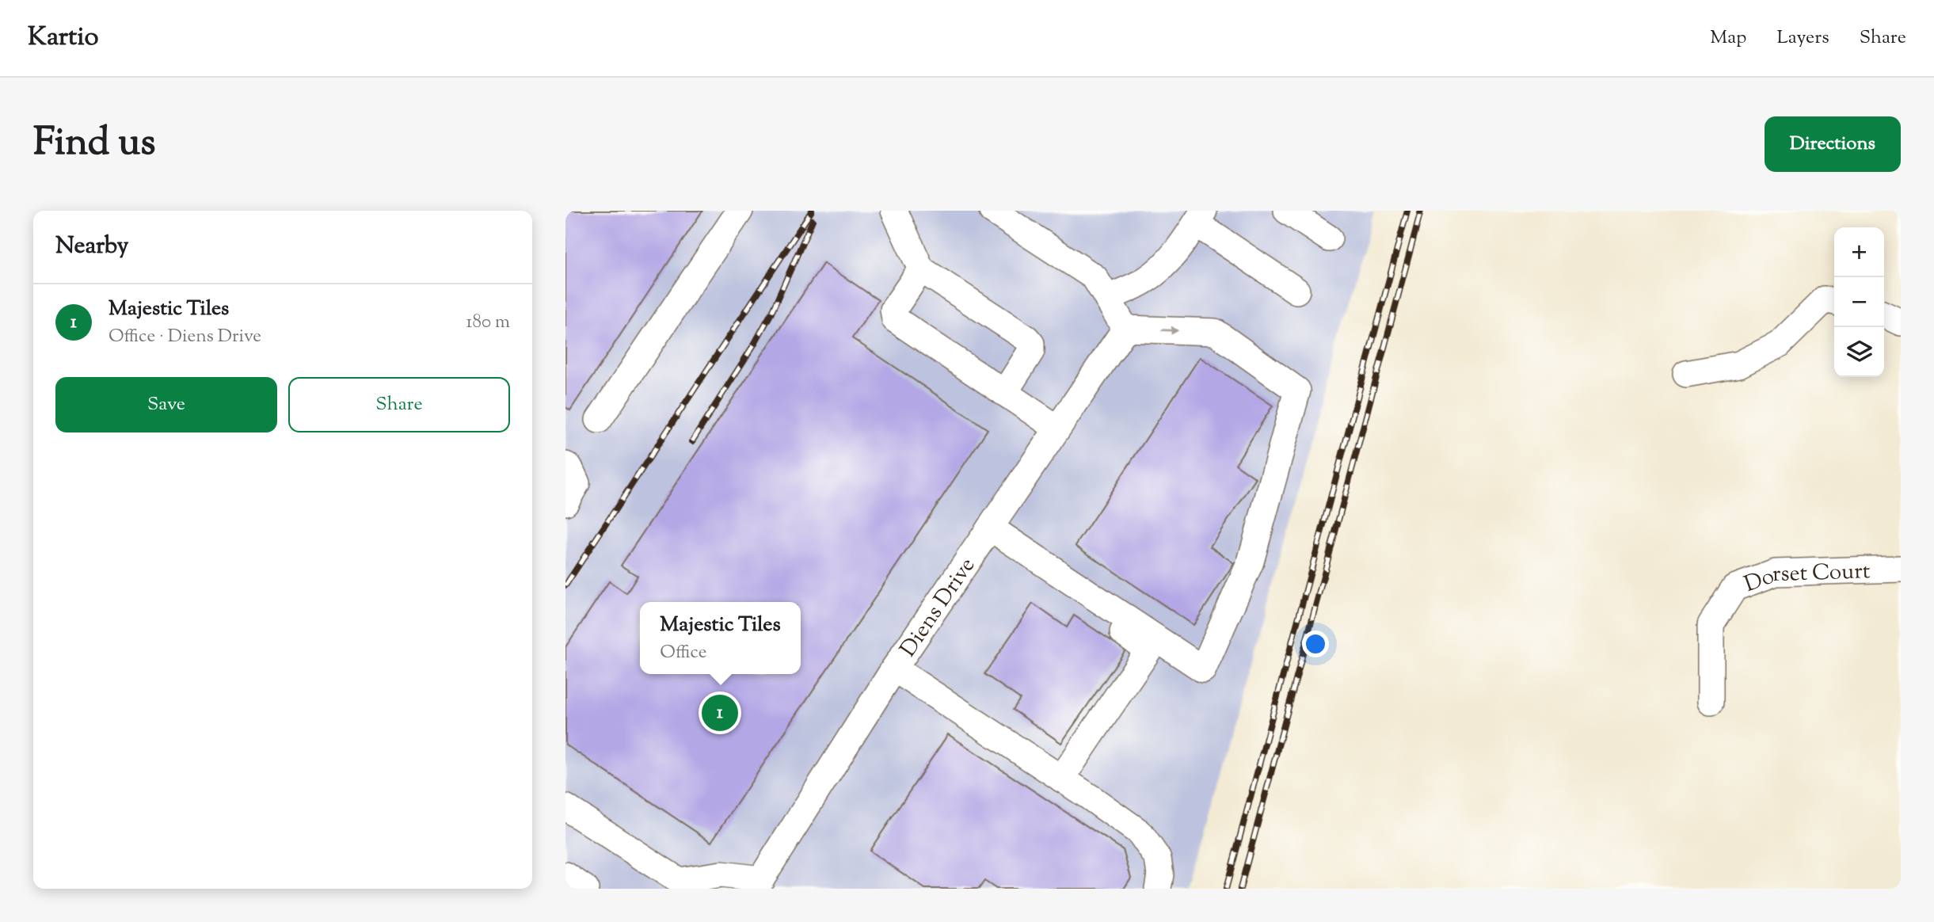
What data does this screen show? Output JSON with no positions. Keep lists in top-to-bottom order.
{
  "streets": {
    "street": ["Dorset Court", "Diens Drive"]
  },
  "page": {
    "header": "Kartio",
    "nav": ["Map", "Layers", "Share"],
    "title": "Find us",
    "buttons": [
      "Directions",
      ["Save", "Share"]
    ],
    "heading": "Nearby",
    "map_buttons": ["+", "−"],
    "list": [
      {
        "mark": "1",
        "name": "Majestic Tiles",
        "note": "Office · Diens Drive",
        "value": "180 m"
      }
    ],
    "popup": ["Majestic Tiles", "Office"],
    "pins": "1"
  }
}
